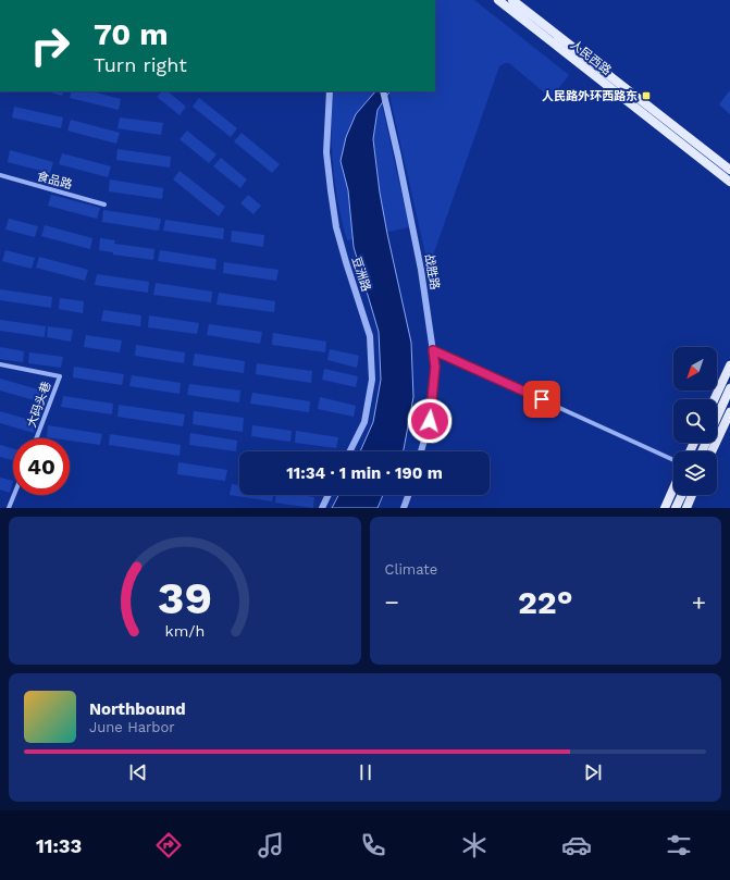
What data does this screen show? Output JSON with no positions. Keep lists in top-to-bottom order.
{
  "streets": {
    "main road": ["人民西路"],
    "street": [
      "食品路",
      "战胜路",
      "豆洲路",
      "大码头巷"
    ]
  },
  "places": {
    "transit": ["人民路外环西路东"]
  },
  "north": "bottom left",
  "page": {
    "turn": ["70 m", "Turn right"],
    "limit": "40",
    "trip": "11:34 · 1 min · 190 m",
    "tile": "Climate",
    "heat": ["−", "22°", "+"],
    "song": ["Northbound", "June Harbor"],
    "tabs": "11:33",
    "gauge": ["39", "km/h"]
  }
}
